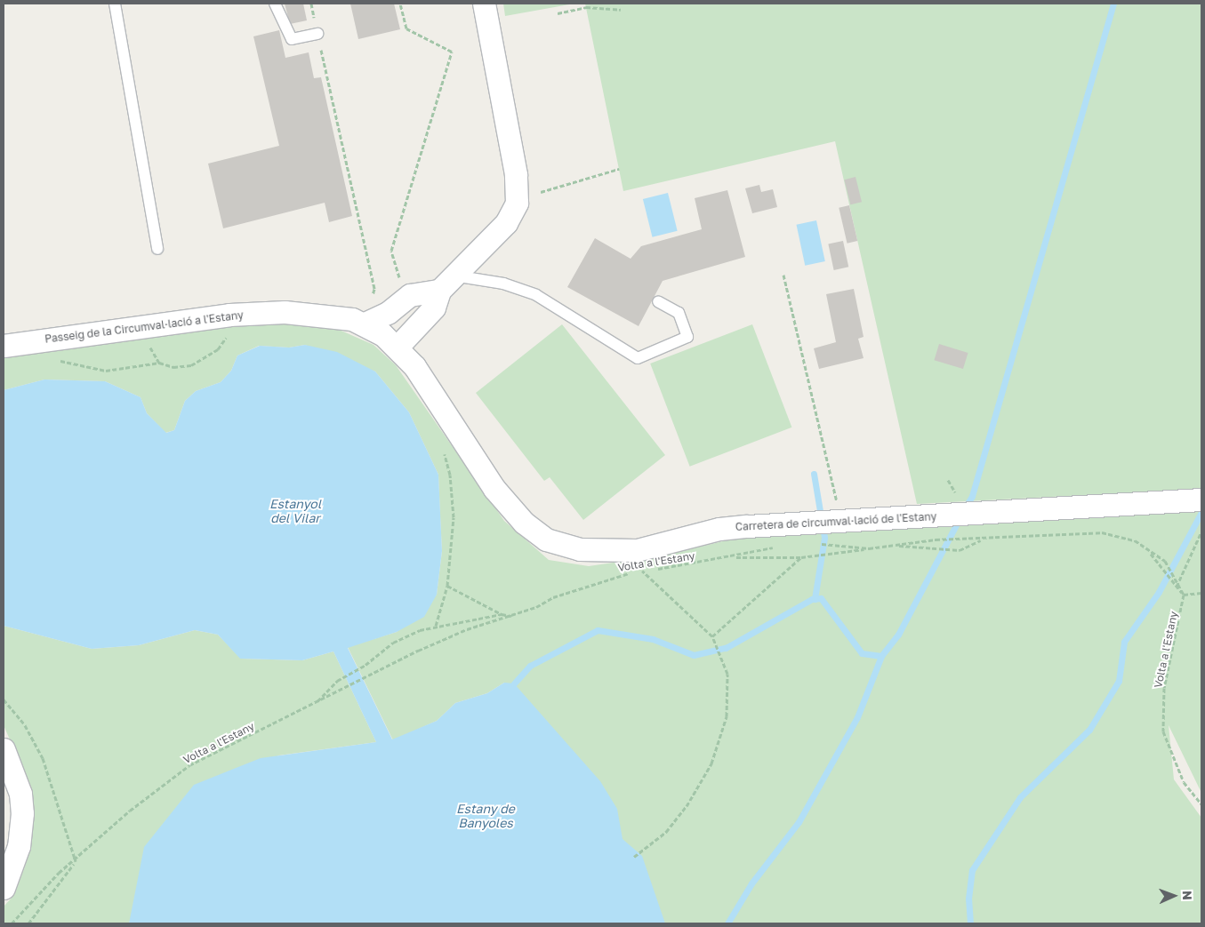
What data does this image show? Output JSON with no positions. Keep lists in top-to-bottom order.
{
  "streets": {
    "street": ["Passeig de la Circumval·lació a l'Estany", "Carretera de circumval·lació de l'Estany"],
    "path": ["Volta a l'Estany"]
  },
  "crossings": [
    ["Passeig de la Circumval·lació a l'Estany", "Carretera de circumval·lació de l'Estany"]
  ],
  "water": ["Estanyol del Vilar", "Estany de Banyoles"],
  "north": "right"
}
